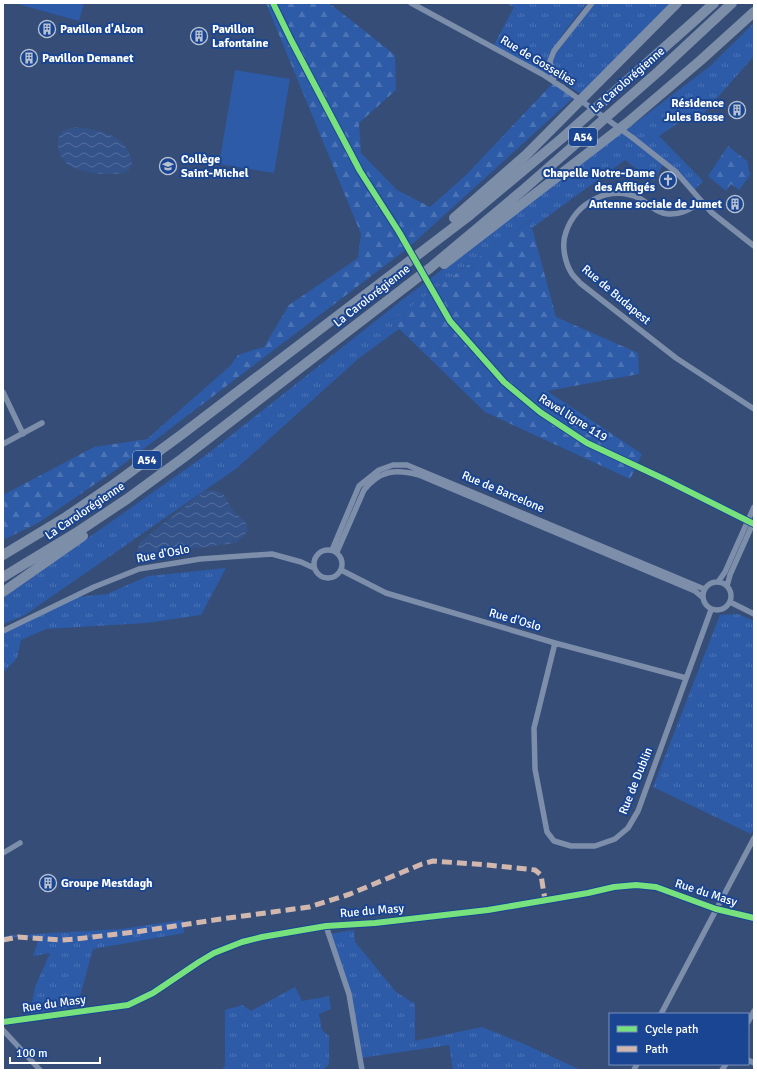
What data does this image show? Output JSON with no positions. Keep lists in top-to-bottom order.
{
  "streets": {
    "highway": ["La Carolorégienne", "A54"],
    "street": [
      "Rue de Gosselies",
      "Rue de Budapest",
      "Rue de Barcelone",
      "Rue d'Oslo",
      "Rue de Dublin",
      "Rue du Masy"
    ],
    "cycle path": ["Ravel ligne 119"]
  },
  "crossings": [
    ["Rue de Gosselies", "Rue de Budapest"],
    ["Rue de Barcelone", "Rue d'Oslo"],
    ["Rue de Barcelone", "Rue de Dublin"],
    ["Rue d'Oslo", "Rue de Dublin"]
  ],
  "places": {
    "building": [
      "Pavillon d'Alzon",
      "Pavillon Lafontaine",
      "Pavillon Demanet",
      "Résidence Jules Bosse",
      "Antenne sociale de Jumet",
      "Groupe Mestdagh"
    ],
    "school or university": ["Collège Saint-Michel"],
    "church": ["Chapelle Notre-Dame des Affligés"]
  },
  "legend": ["Cycle path", "Path"],
  "scale_bar": "100 m"
}
